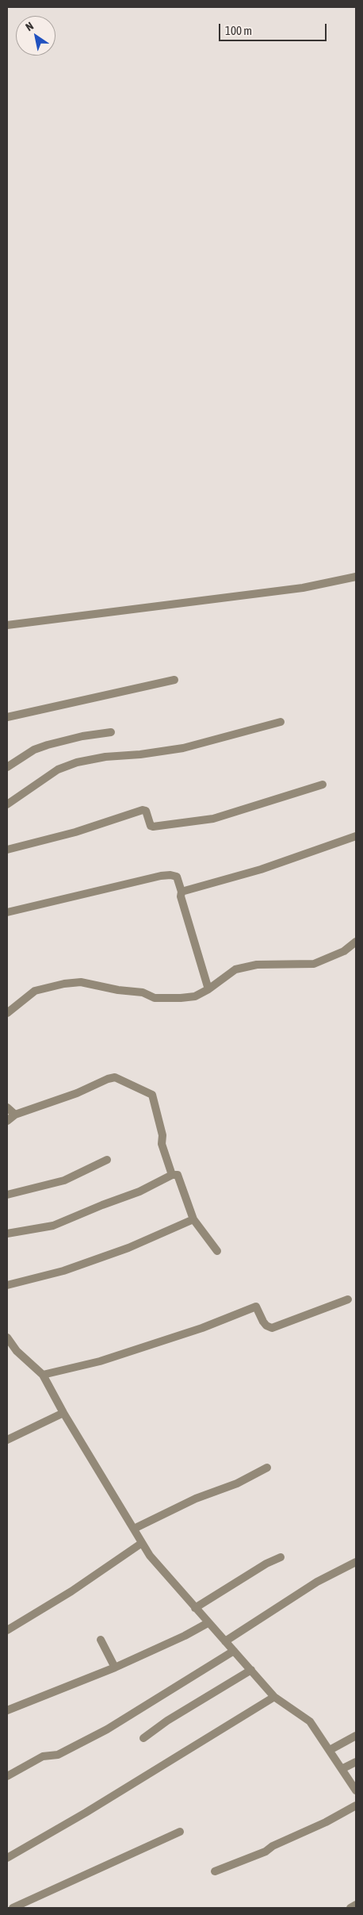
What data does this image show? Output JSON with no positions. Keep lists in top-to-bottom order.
{
  "scale_bar": "100 m",
  "north": "top left"
}
